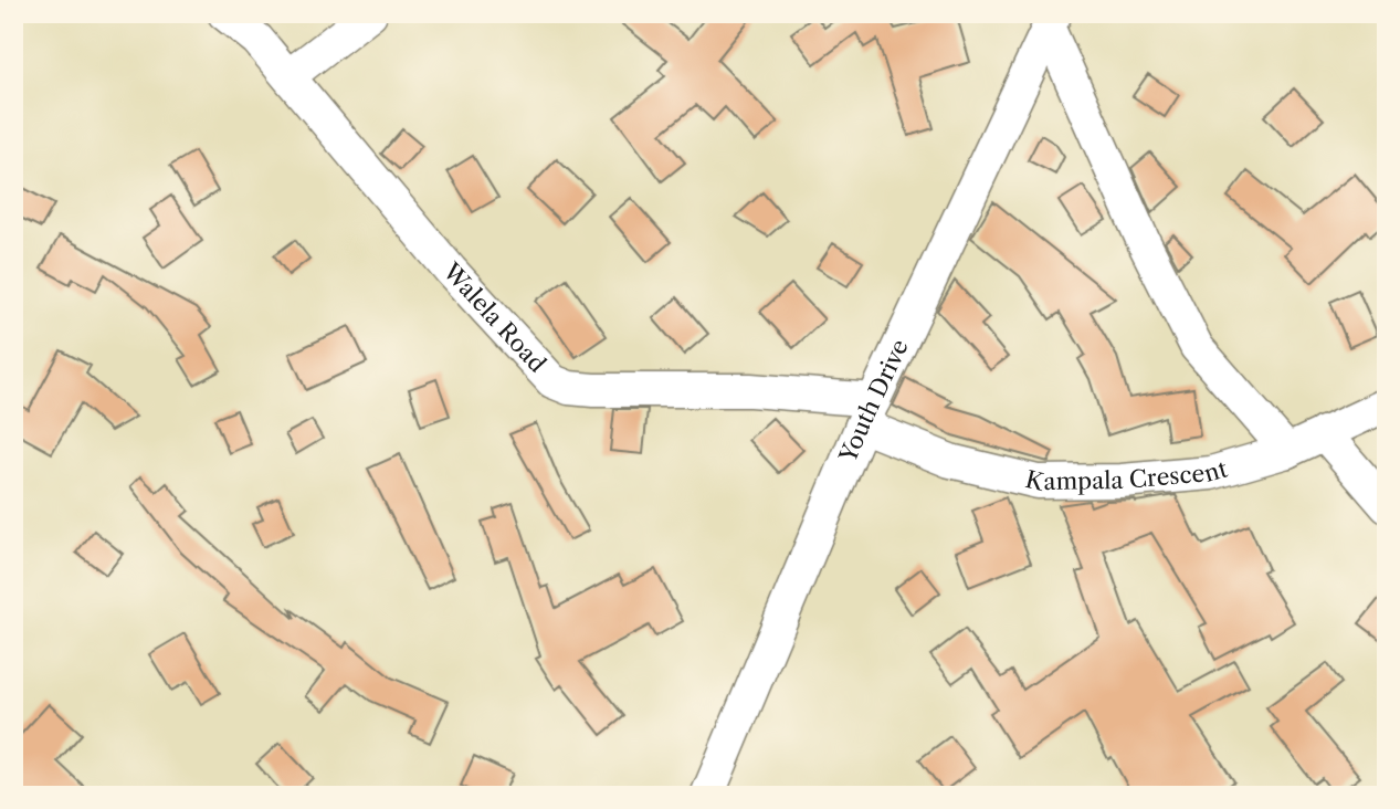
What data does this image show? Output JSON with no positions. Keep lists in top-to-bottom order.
{
  "streets": {
    "street": ["Walela Road", "Youth Drive", "Kampala Crescent"]
  },
  "crossings": [
    ["Walela Road", "Youth Drive"],
    ["Walela Road", "Kampala Crescent"],
    ["Youth Drive", "Kampala Crescent"]
  ]
}
